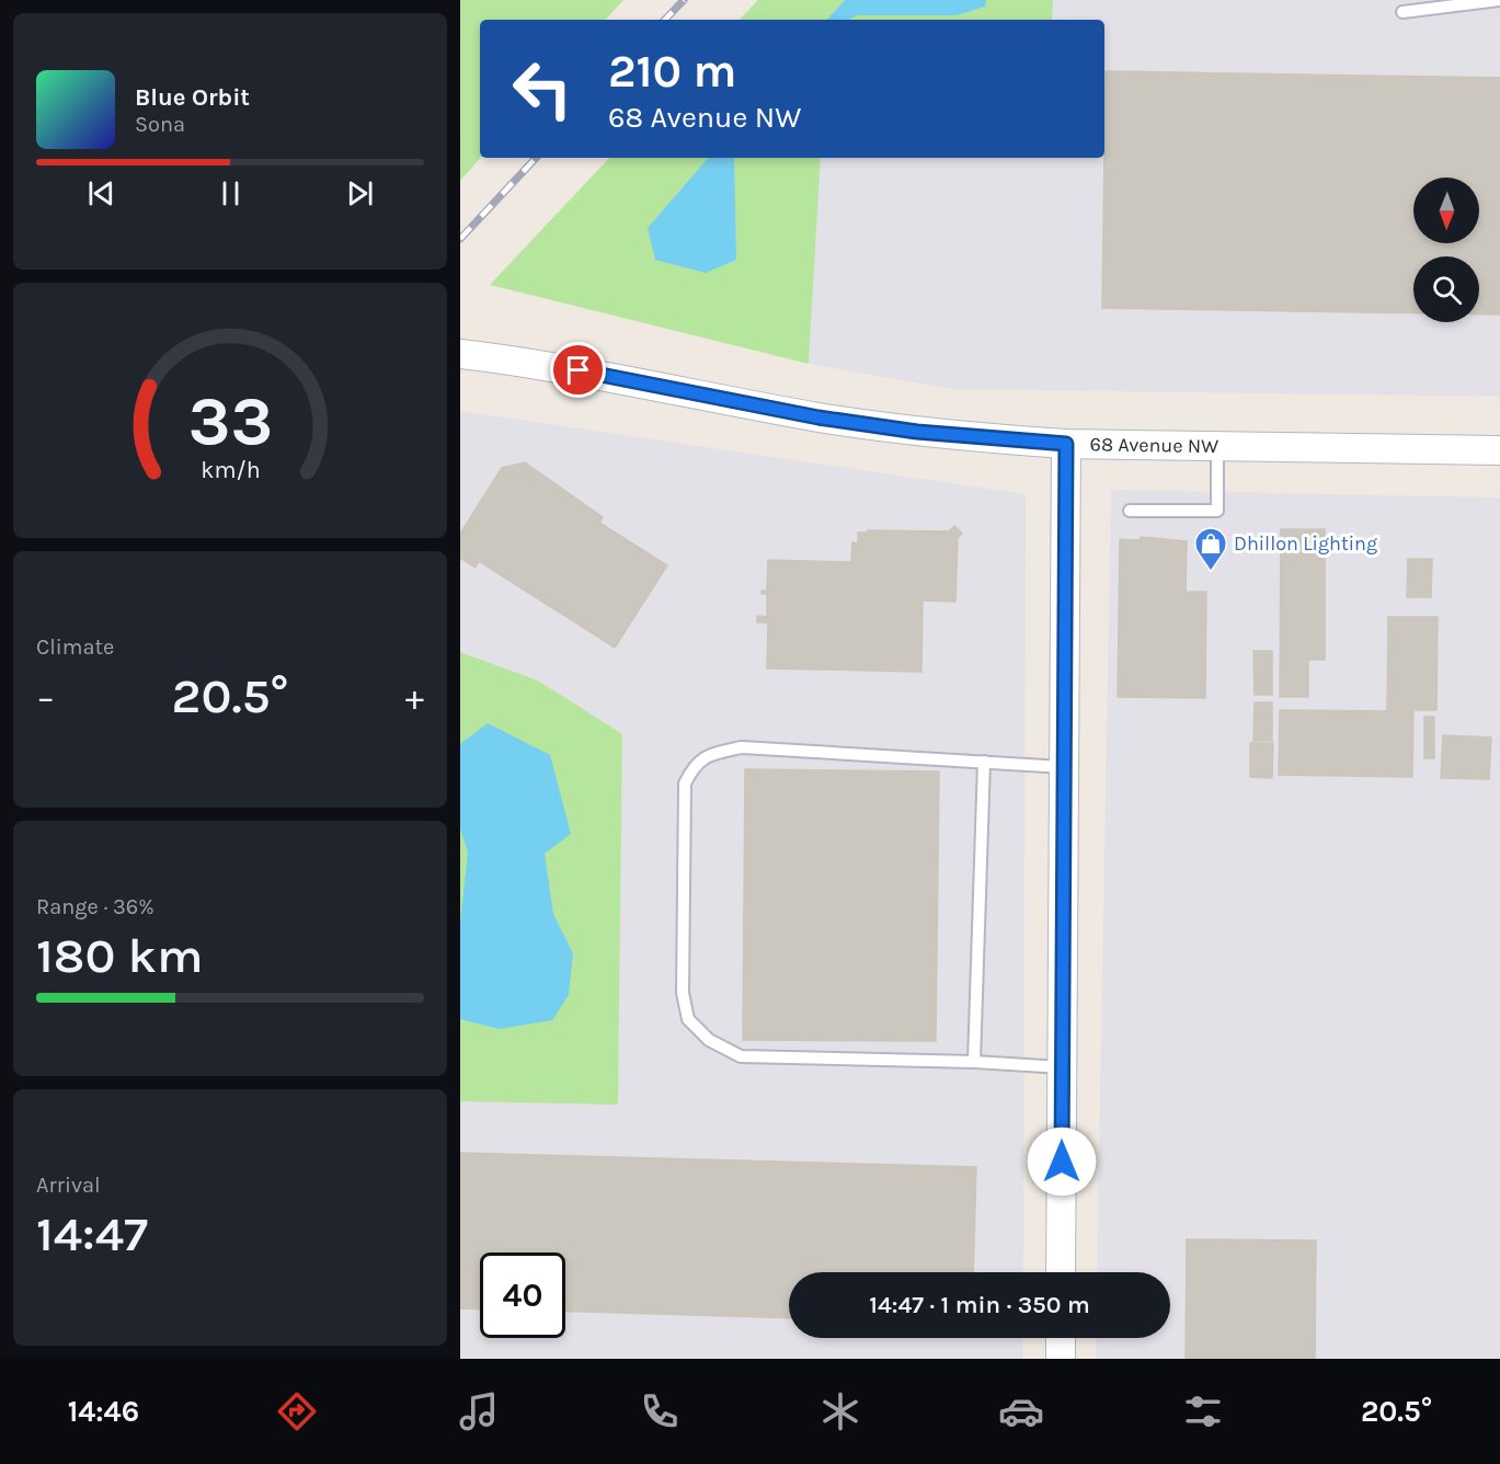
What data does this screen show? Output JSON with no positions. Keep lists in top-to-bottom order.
{
  "streets": {
    "street": ["68 Avenue NW"]
  },
  "places": {
    "shop": ["Dhillon Lighting"]
  },
  "north": "bottom",
  "page": {
    "turn": ["210 m", "68 Avenue NW"],
    "song": ["Blue Orbit", "Sona"],
    "tile": [
      "Climate",
      ["Range · 36%", "180 km"],
      ["Arrival", "14:47"]
    ],
    "heat": ["−", "20.5°", "+"],
    "limit": "40",
    "trip": "14:47 · 1 min · 350 m",
    "tabs": ["14:46", "20.5°"],
    "gauge": ["33", "km/h"]
  }
}
